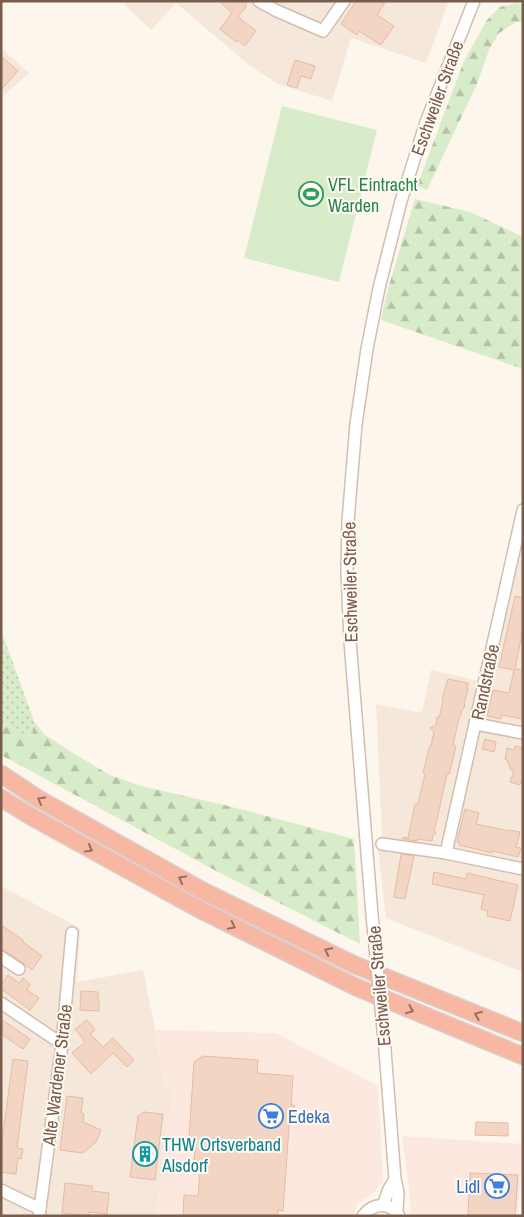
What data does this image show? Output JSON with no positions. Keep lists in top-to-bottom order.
{
  "streets": {
    "street": ["Eschweiler Straße", "Randstraße", "Alte Wardener Straße"]
  },
  "places": {
    "sports": ["VFL Eintracht Warden"],
    "supermarket": ["Edeka", "Lidl"],
    "building": ["THW Ortsverband Alsdorf"]
  }
}
